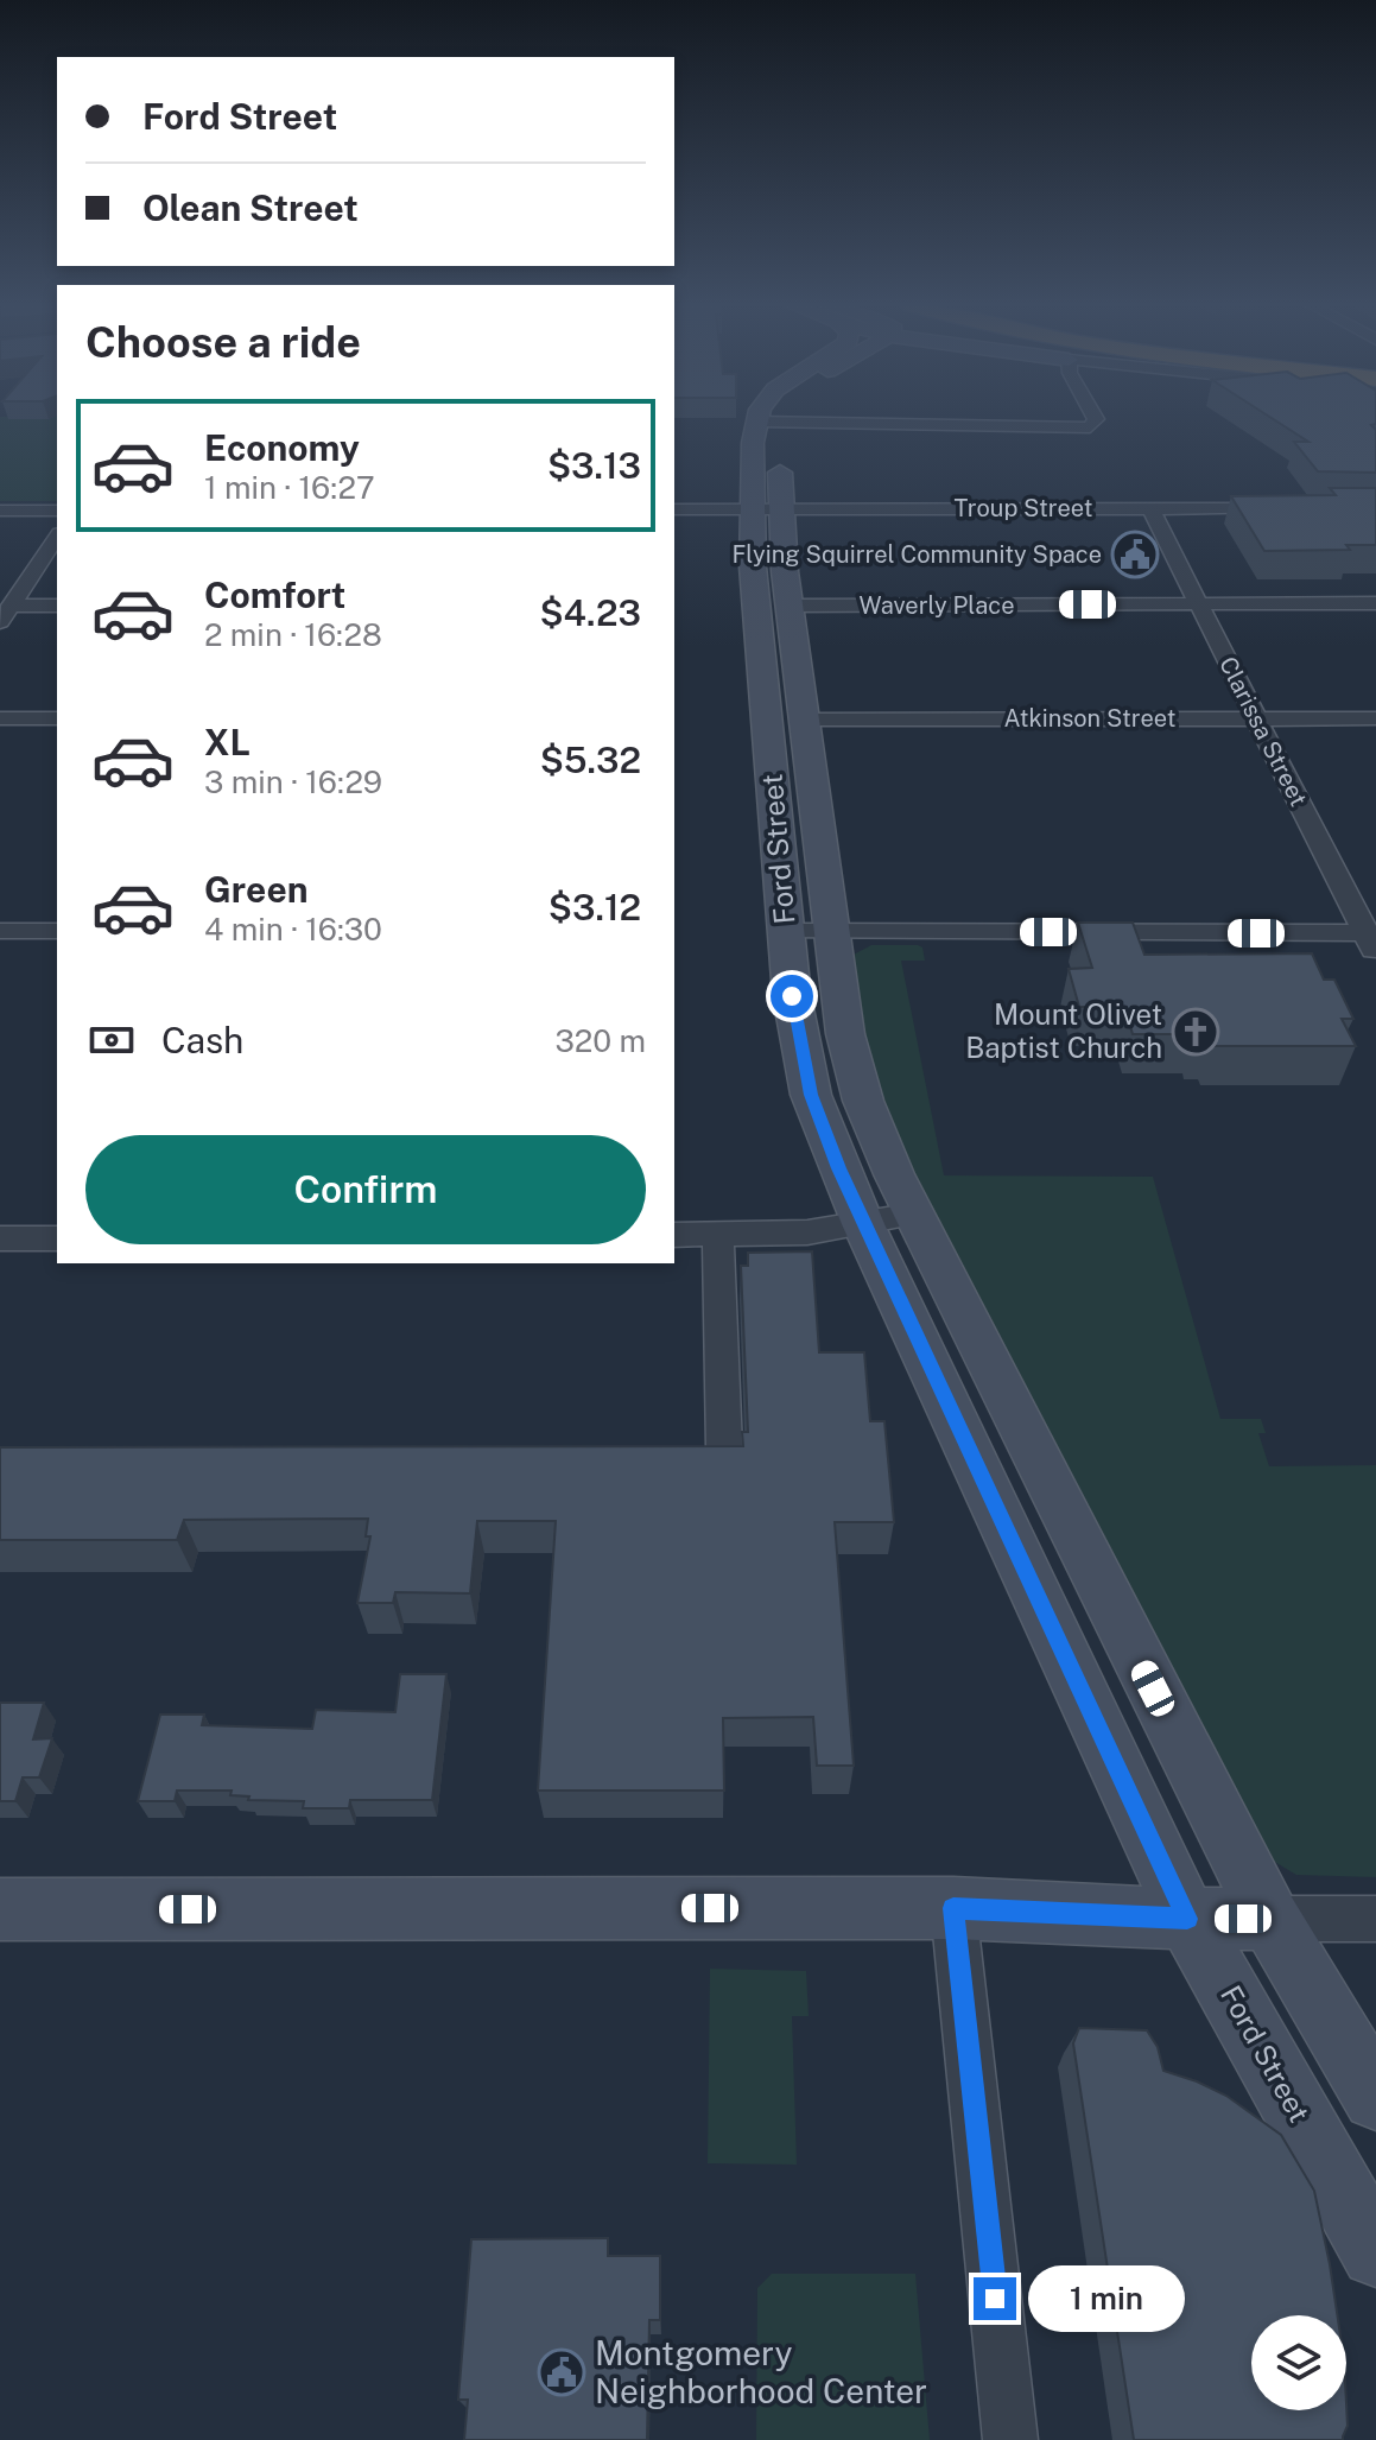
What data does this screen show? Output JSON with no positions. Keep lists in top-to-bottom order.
{
  "streets": {
    "main road": ["Ford Street"],
    "street": [
      "Troup Street",
      "Waverly Place",
      "Atkinson Street",
      "Clarissa Street"
    ]
  },
  "crossings": [
    ["Troup Street", "Clarissa Street"],
    ["Troup Street", "Ford Street"],
    ["Waverly Place", "Clarissa Street"],
    ["Waverly Place", "Ford Street"],
    ["Atkinson Street", "Clarissa Street"],
    ["Atkinson Street", "Ford Street"]
  ],
  "places": {
    "public building": ["Flying Squirrel Community Space", "Montgomery Neighborhood Center"],
    "church": ["Mount Olivet Baptist Church"]
  },
  "page": {
    "banner": ["Ford Street", "Olean Street"],
    "heading": "Choose a ride",
    "list": [
      {
        "name": "Economy",
        "note": "1 min · 16:27",
        "value": "$3.13"
      },
      {
        "name": "Comfort",
        "note": "2 min · 16:28",
        "value": "$4.23"
      },
      {
        "name": "XL",
        "note": "3 min · 16:29",
        "value": "$5.32"
      },
      {
        "name": "Green",
        "note": "4 min · 16:30",
        "value": "$3.12"
      }
    ],
    "pay": ["Cash", "320 m"],
    "buttons": "Confirm",
    "bubble": "1 min"
  }
}
